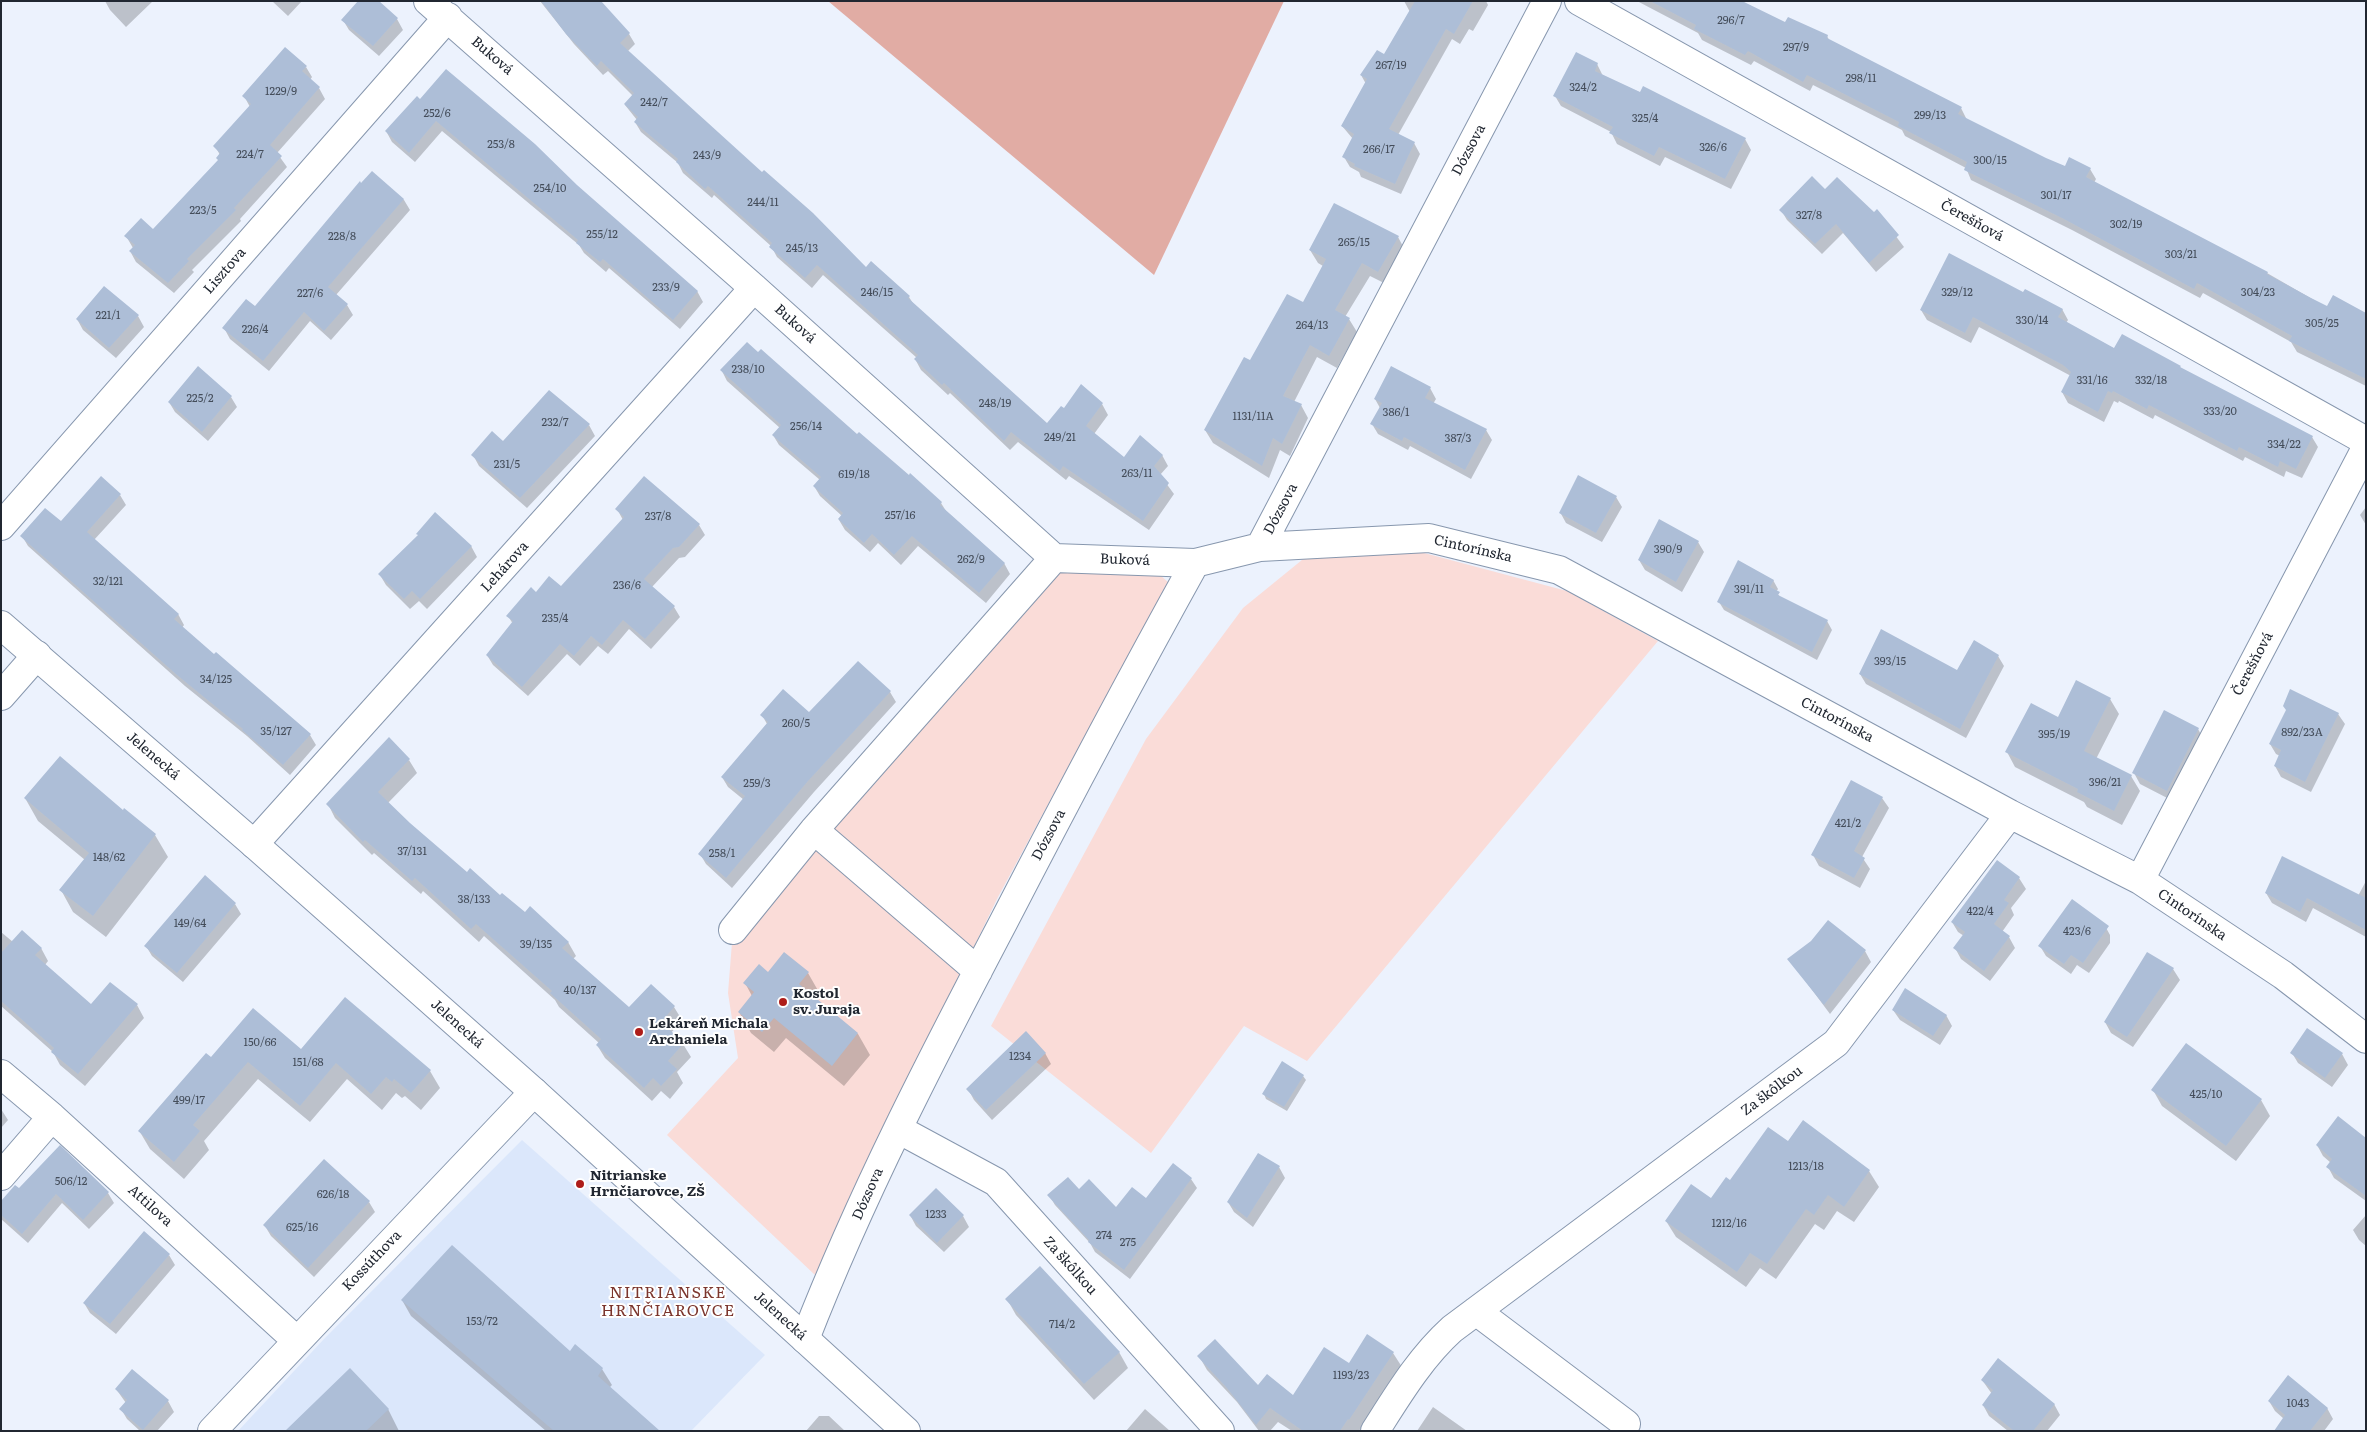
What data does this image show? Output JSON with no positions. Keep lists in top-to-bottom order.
{
  "streets": {
    "street": [
      "Buková",
      "Dózsova",
      "Čerešňová",
      "Lisztova",
      "Cintorínska",
      "Lehárova",
      "Jelenecká",
      "Za škôlkou",
      "Attilova",
      "Kossúthova"
    ]
  },
  "crossings": [
    ["Buková", "Dózsova"],
    ["Buková", "Lisztova"],
    ["Buková", "Lehárova"],
    ["Dózsova", "Cintorínska"],
    ["Dózsova", "Jelenecká"],
    ["Dózsova", "Za škôlkou"],
    ["Čerešňová", "Cintorínska"],
    ["Cintorínska", "Za škôlkou"],
    ["Lehárova", "Jelenecká"],
    ["Jelenecká", "Kossúthova"],
    ["Attilova", "Kossúthova"]
  ],
  "districts": ["NITRIANSKE HRNČIAROVCE"],
  "places": ["Kostol sv. Juraja", "Lekáreň Michala Archaniela", "Nitrianske Hrnčiarovce, ZŠ"],
  "house_numbers": [
    "296/7",
    "297/9",
    "267/19",
    "298/11",
    "324/2",
    "1229/9",
    "242/7",
    "252/6",
    "299/13",
    "325/4",
    "253/8",
    "326/6",
    "266/17",
    "224/7",
    "243/9",
    "300/15",
    "254/10",
    "301/17",
    "244/11",
    "223/5",
    "327/8",
    "302/19",
    "255/12",
    "228/8",
    "265/15",
    "245/13",
    "303/21",
    "233/9",
    "246/15",
    "329/12",
    "304/23",
    "227/6",
    "221/1",
    "330/14",
    "305/25",
    "264/13",
    "226/4",
    "238/10",
    "331/16",
    "332/18",
    "225/2",
    "248/19",
    "333/20",
    "386/1",
    "1131/11A",
    "232/7",
    "256/14",
    "249/21",
    "387/3",
    "334/22",
    "231/5",
    "263/11",
    "619/18",
    "257/16",
    "237/8",
    "390/9",
    "262/9",
    "32/121",
    "236/6",
    "391/11",
    "235/4",
    "393/15",
    "34/125",
    "260/5",
    "35/127",
    "892/23A",
    "395/19",
    "396/21",
    "259/3",
    "421/2",
    "37/131",
    "258/1",
    "148/62",
    "38/133",
    "422/4",
    "149/64",
    "423/6",
    "39/135",
    "40/137",
    "150/66",
    "1234",
    "151/68",
    "425/10",
    "499/17",
    "1213/18",
    "506/12",
    "626/18",
    "1233",
    "1212/16",
    "625/16",
    "274",
    "275",
    "153/72",
    "714/2",
    "1193/23",
    "1043"
  ]
}
